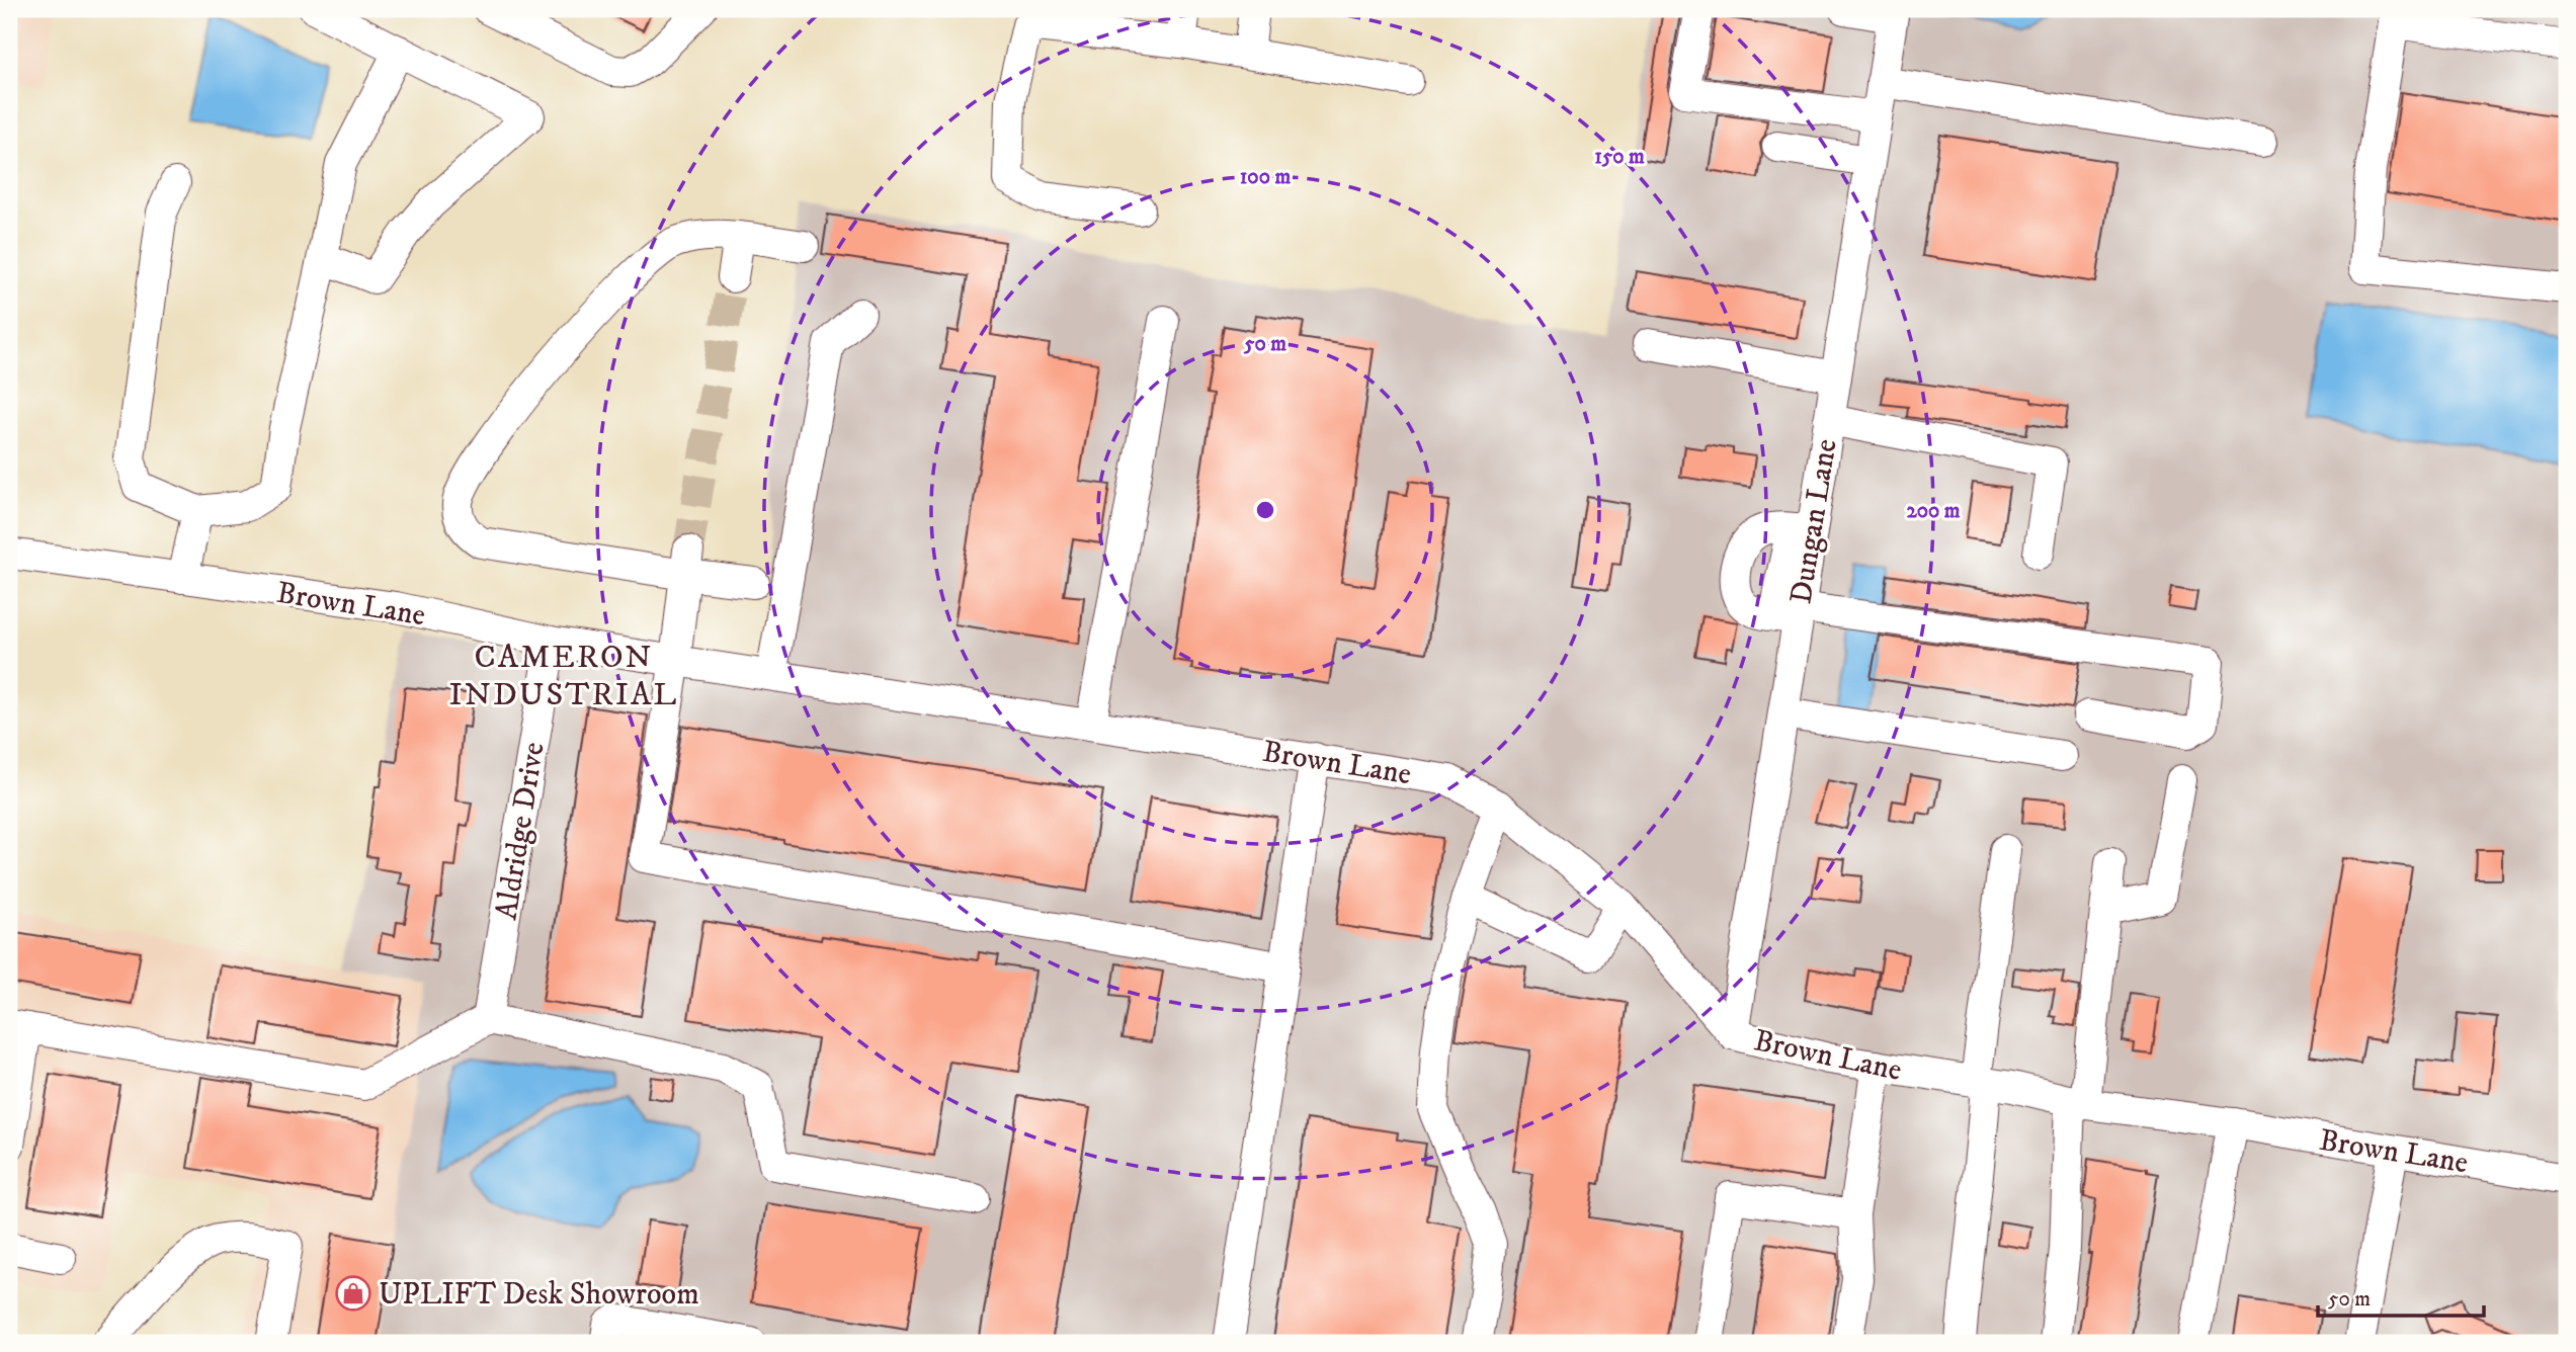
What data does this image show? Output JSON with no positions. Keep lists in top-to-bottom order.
{
  "streets": {
    "street": ["Dungan Lane", "Brown Lane", "Aldridge Drive"]
  },
  "crossings": [
    ["Dungan Lane", "Brown Lane"],
    ["Brown Lane", "Aldridge Drive"]
  ],
  "districts": ["CAMERON INDUSTRIAL"],
  "places": {
    "shop": ["UPLIFT Desk Showroom"]
  },
  "scale_bar": "50 m",
  "rings": [
    "150 m",
    "100 m",
    "50 m",
    "200 m"
  ]
}
